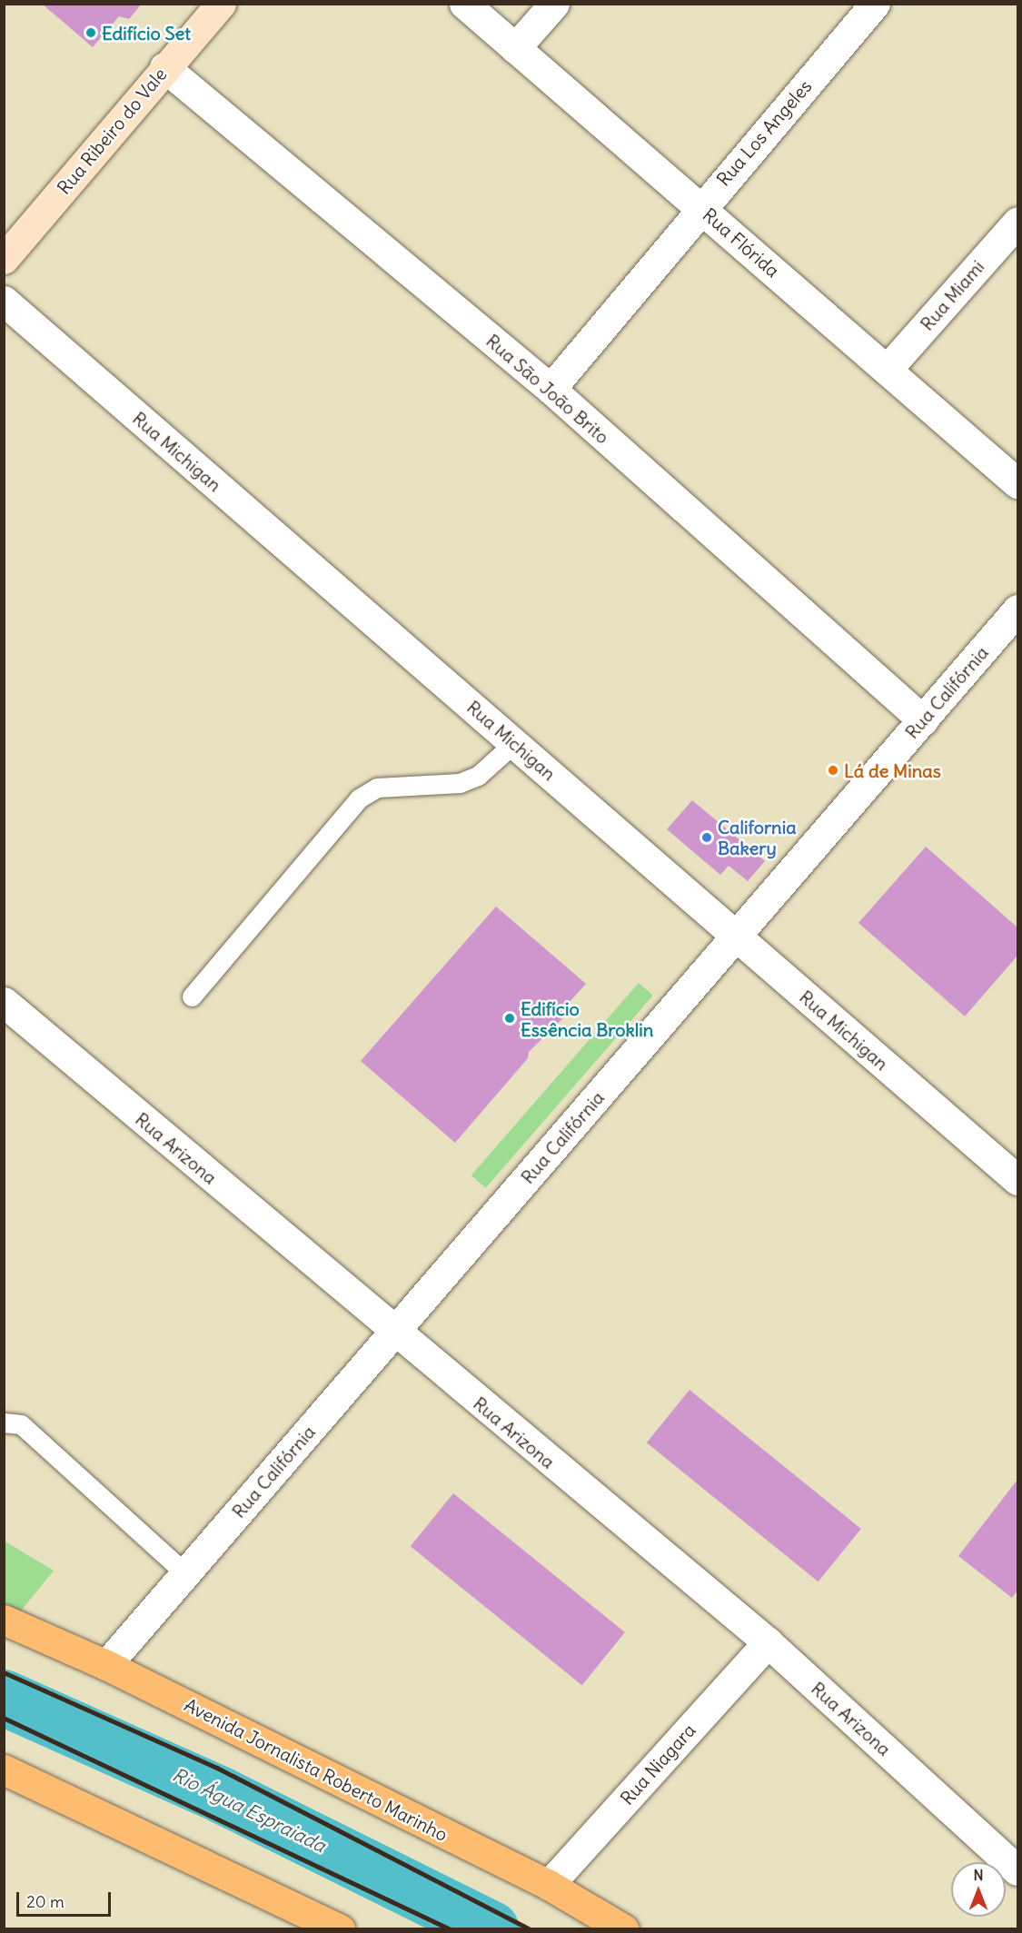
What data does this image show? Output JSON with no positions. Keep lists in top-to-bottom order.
{
  "streets": {
    "main road": ["Avenida Jornalista Roberto Marinho"],
    "street": [
      "Rua Ribeiro do Vale",
      "Rua Los Angeles",
      "Rua Flórida",
      "Rua Miami",
      "Rua São João Brito",
      "Rua Michigan",
      "Rua Califórnia",
      "Rua Arizona",
      "Rua Niagara"
    ]
  },
  "crossings": [
    ["Rua Ribeiro do Vale", "Rua São João Brito"],
    ["Rua Los Angeles", "Rua Flórida"],
    ["Rua Los Angeles", "Rua São João Brito"],
    ["Rua Flórida", "Rua Miami"],
    ["Rua São João Brito", "Rua Califórnia"],
    ["Rua Michigan", "Rua Califórnia"],
    ["Rua Califórnia", "Rua Arizona"],
    ["Rua Califórnia", "Avenida Jornalista Roberto Marinho"],
    ["Rua Arizona", "Rua Niagara"],
    ["Rua Niagara", "Avenida Jornalista Roberto Marinho"]
  ],
  "water": ["Rio Água Espraiada"],
  "places": [
    "Edifício Set",
    "Lá de Minas",
    "California Bakery",
    "Edifício Essência Broklin"
  ],
  "scale_bar": "20 m",
  "north": "top"
}
